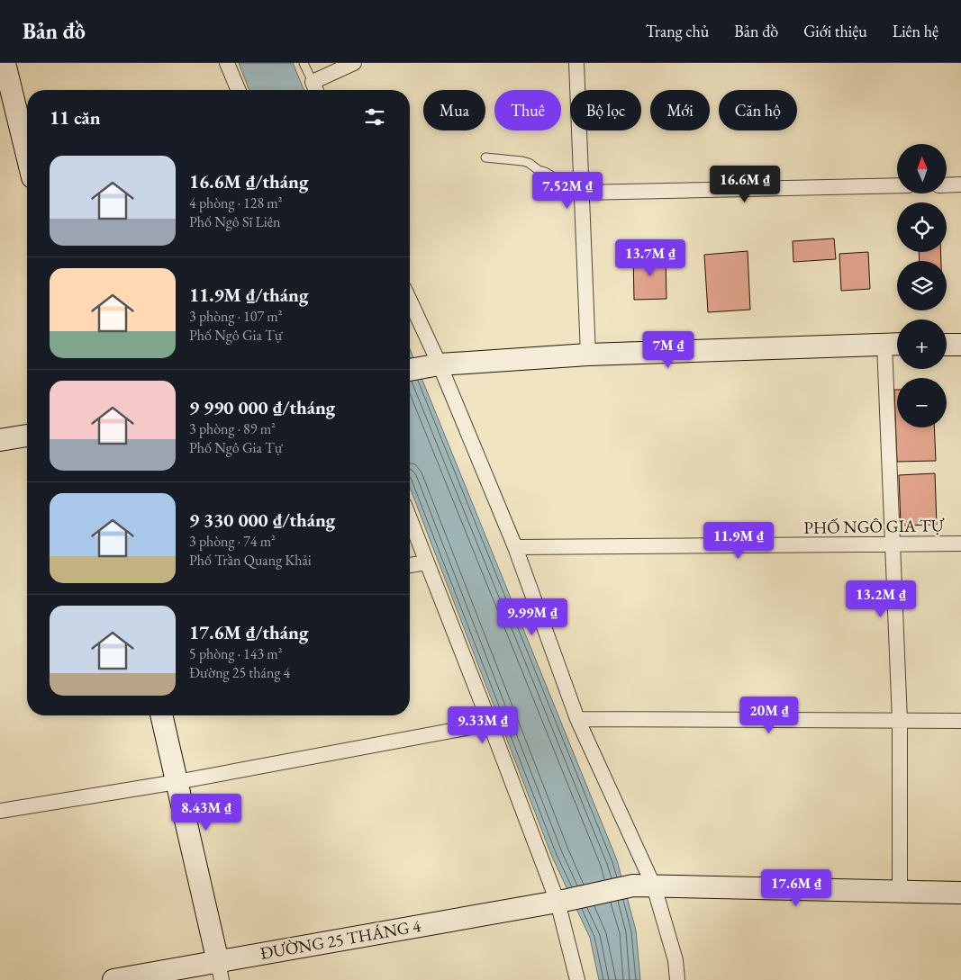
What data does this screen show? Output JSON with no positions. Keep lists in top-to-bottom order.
{
  "streets": {
    "street": ["PHỐ NGÔ GIA TỰ", "ĐƯỜNG 25 THÁNG 4"]
  },
  "north": "top",
  "page": {
    "header": "Bản đồ",
    "nav": [
      "Trang chủ",
      "Bản đồ",
      "Giới thiệu",
      "Liên hệ"
    ],
    "chip": [
      "Mua",
      "Thuê",
      "Bộ lọc",
      "Mới",
      "Căn hộ"
    ],
    "heading": "11 căn",
    "map_buttons": ["+", "−"],
    "list": [
      {
        "name": "16.6M ₫/tháng",
        "note": "4 phòng · 128 m² · Phố Ngô Sĩ Liên"
      },
      {
        "name": "11.9M ₫/tháng",
        "note": "3 phòng · 107 m² · Phố Ngô Gia Tự"
      },
      {
        "name": "9 990 000 ₫/tháng",
        "note": "3 phòng · 89 m² · Phố Ngô Gia Tự"
      },
      {
        "name": "9 330 000 ₫/tháng",
        "note": "3 phòng · 74 m² · Phố Trần Quang Khải"
      },
      {
        "name": "17.6M ₫/tháng",
        "note": "5 phòng · 143 m² · Đường 25 tháng 4"
      }
    ],
    "price": [
      "16.6M ₫",
      "7.52M ₫",
      "13.7M ₫",
      "7M ₫",
      "11.9M ₫",
      "13.2M ₫",
      "9.99M ₫",
      "20M ₫",
      "9.33M ₫",
      "8.43M ₫",
      "17.6M ₫"
    ]
  }
}
